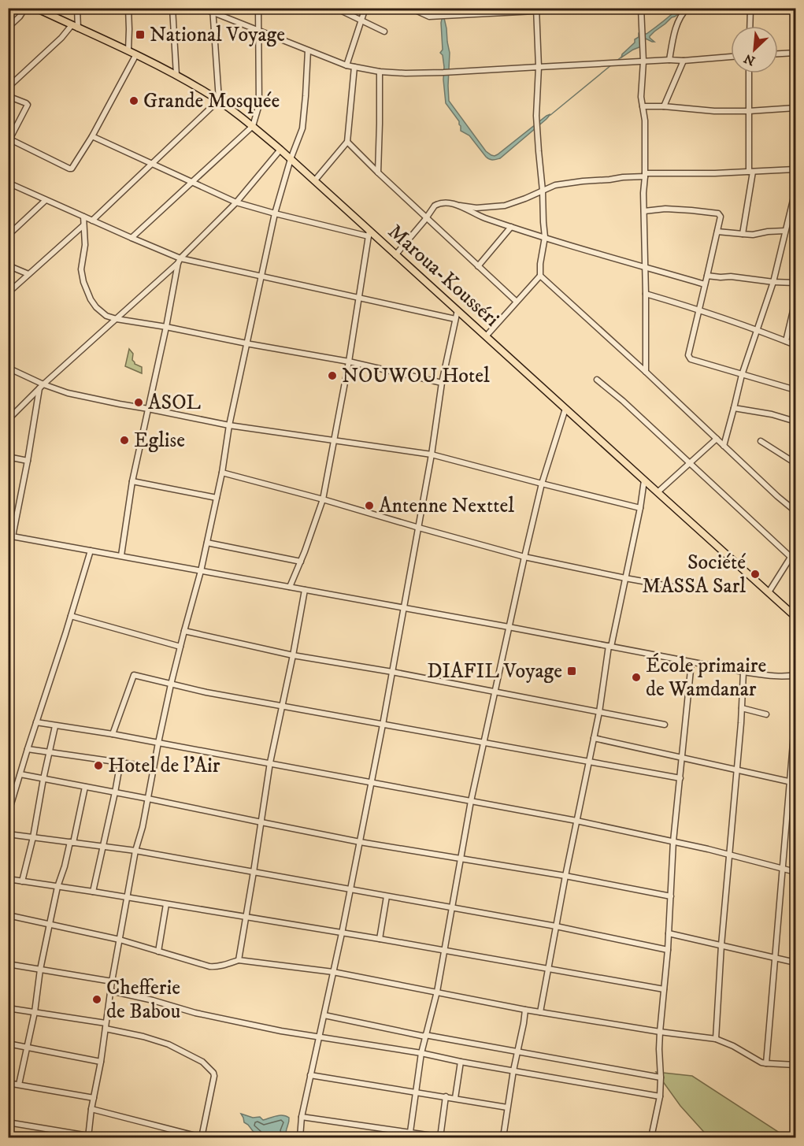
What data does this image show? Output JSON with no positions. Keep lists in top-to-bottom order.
{
  "streets": {
    "highway": ["Maroua-Kousséri"]
  },
  "places": {
    "transit": ["National Voyage", "DIAFIL Voyage"],
    "other": [
      "Grande Mosquée",
      "NOUWOU Hotel",
      "ASOL",
      "Eglise",
      "Antenne Nexttel",
      "Société MASSA Sarl",
      "École primaire de Wamdanar",
      "Hotel de l'Air",
      "Chefferie de Babou"
    ]
  },
  "north": "bottom left"
}
